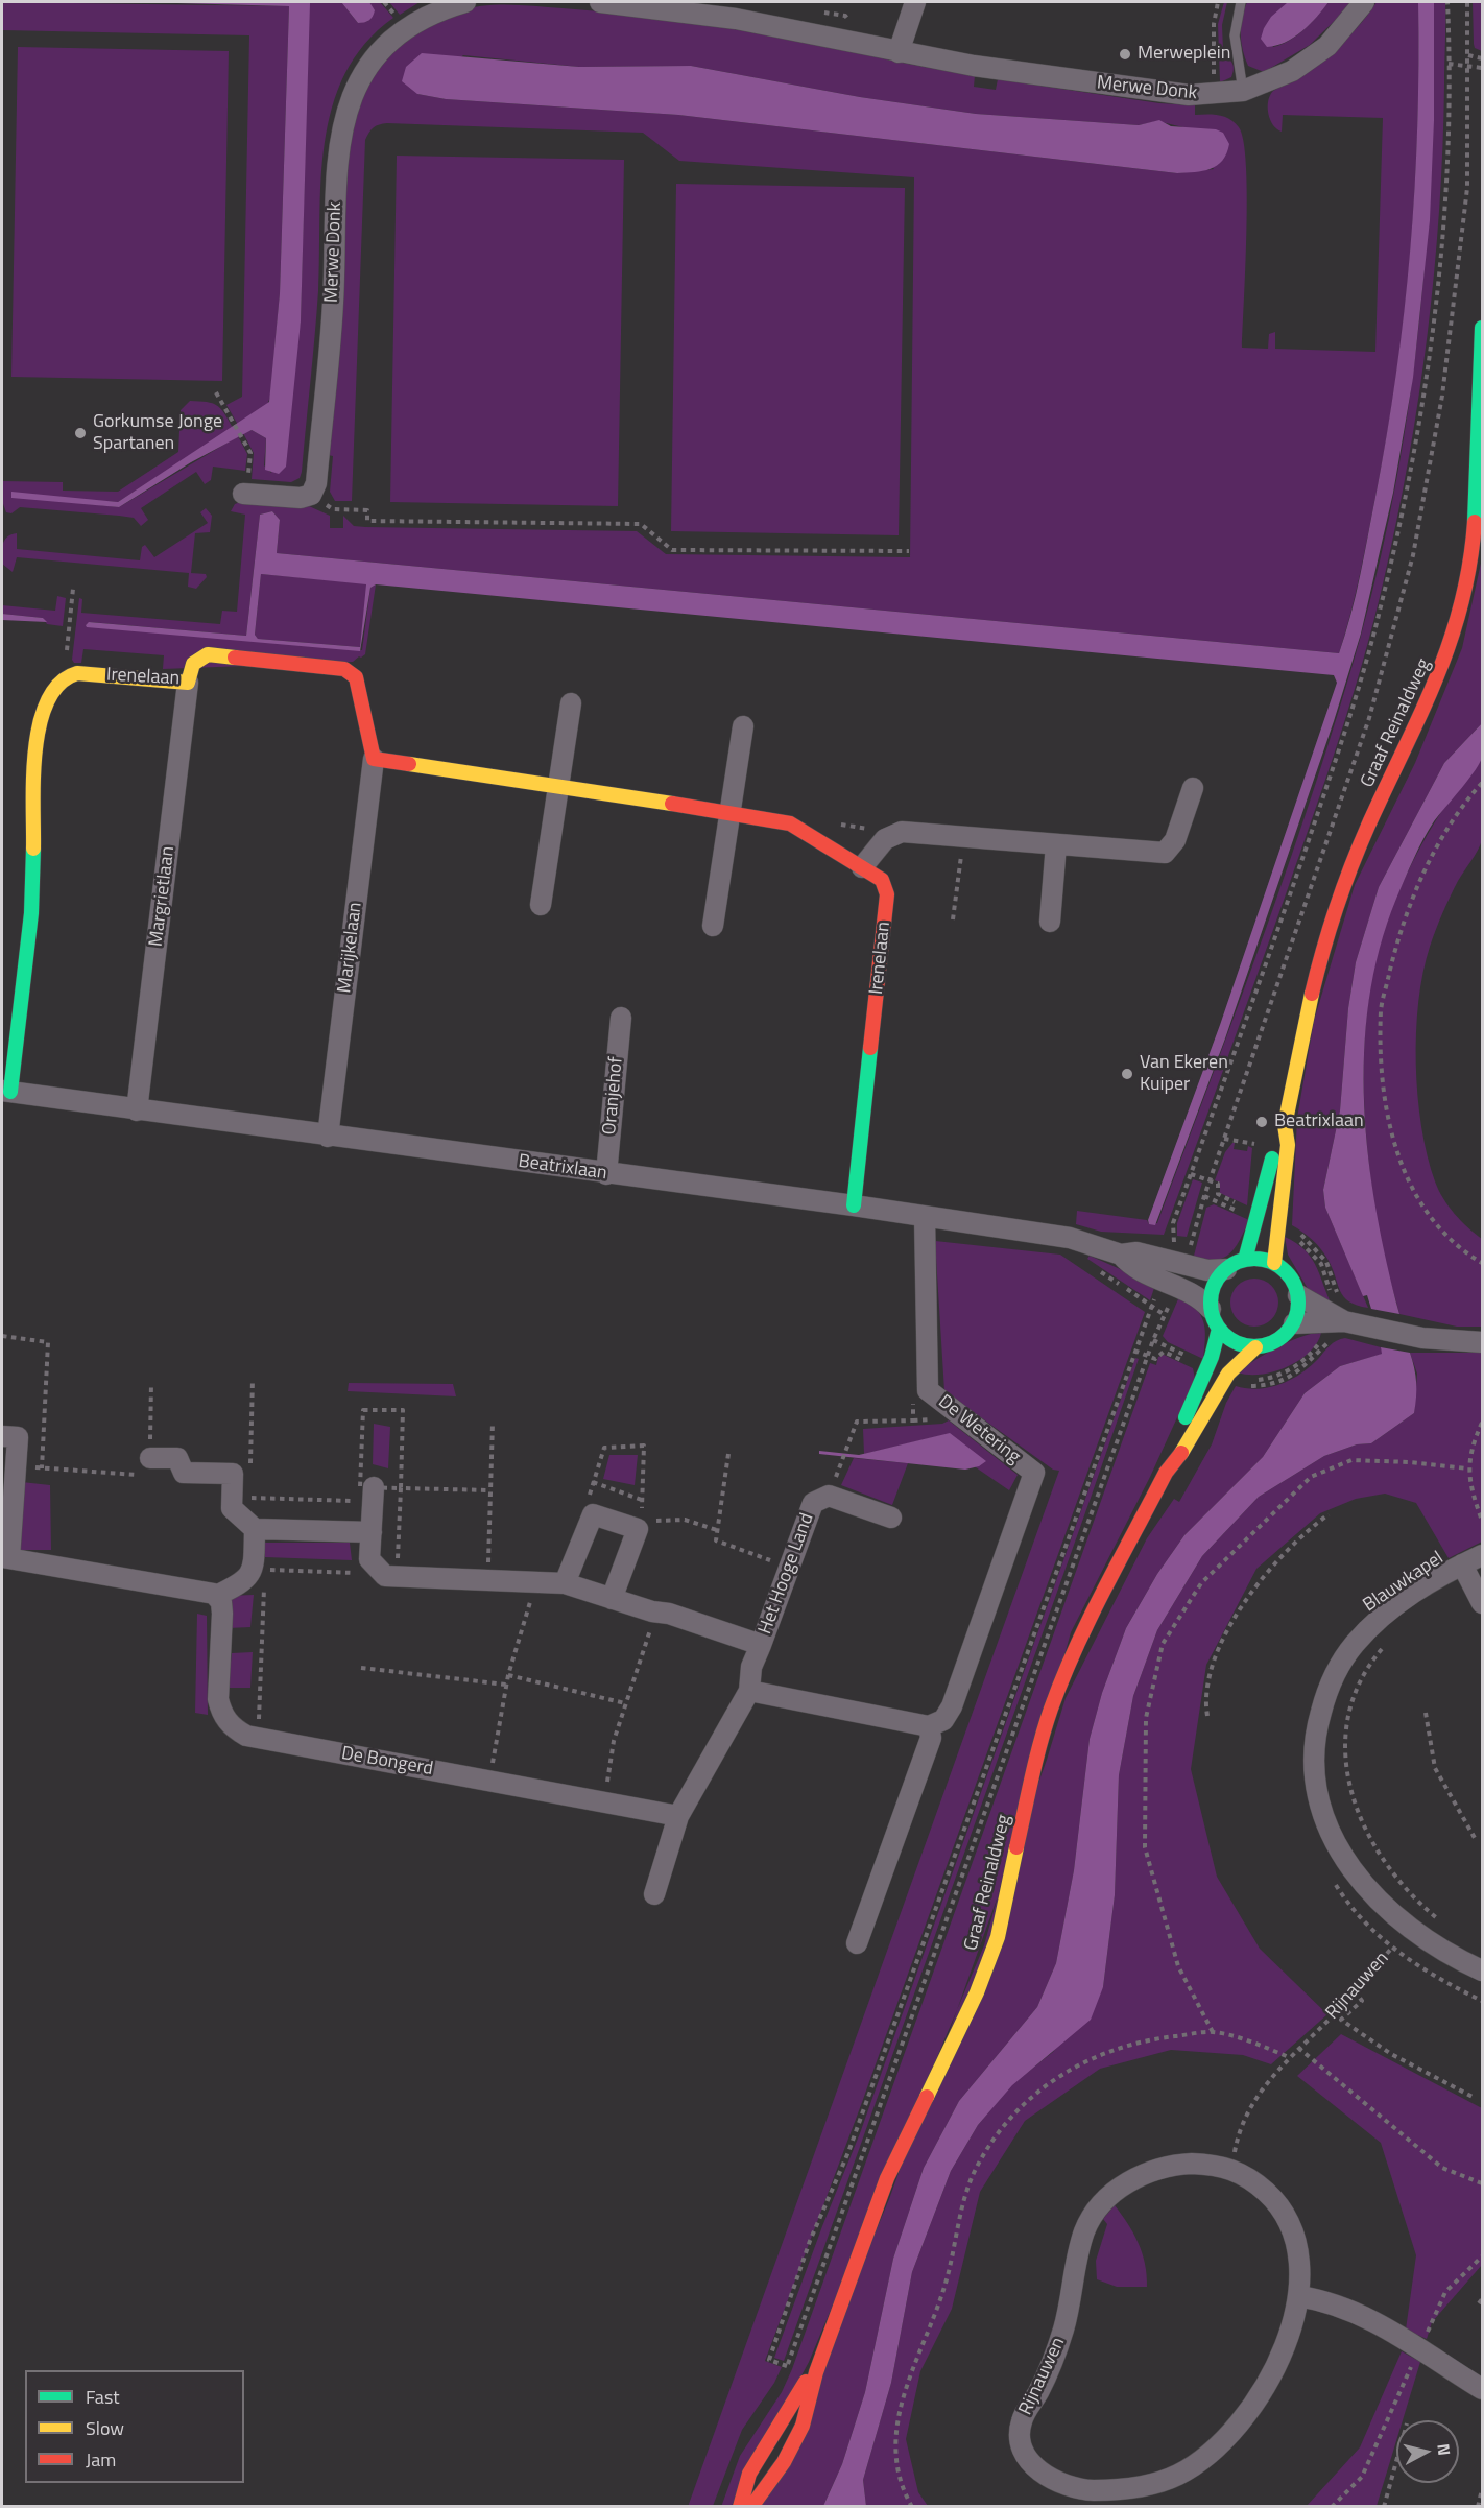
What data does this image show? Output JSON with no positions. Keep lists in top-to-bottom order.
{
  "streets": {
    "main road": ["Irenelaan", "Graaf Reinaldweg"],
    "street": [
      "Merwe Donk",
      "Margrietlaan",
      "Marijkelaan",
      "Oranjehof",
      "Beatrixlaan",
      "De Wetering",
      "Het Hooge Land",
      "Blauwkapel",
      "De Bongerd",
      "Rijnauwen"
    ]
  },
  "crossings": [
    ["Irenelaan", "Margrietlaan"],
    ["Irenelaan", "Marijkelaan"],
    ["Irenelaan", "Beatrixlaan"],
    ["Graaf Reinaldweg", "Beatrixlaan"],
    ["Margrietlaan", "Beatrixlaan"],
    ["Marijkelaan", "Beatrixlaan"],
    ["Oranjehof", "Beatrixlaan"],
    ["Beatrixlaan", "De Wetering"],
    ["Blauwkapel", "Rijnauwen"]
  ],
  "places": [
    "Merweplein",
    "Gorkumse Jonge Spartanen",
    "Van Ekeren Kuiper",
    "Beatrixlaan"
  ],
  "legend": ["Fast", "Slow", "Jam"],
  "north": "right"
}
